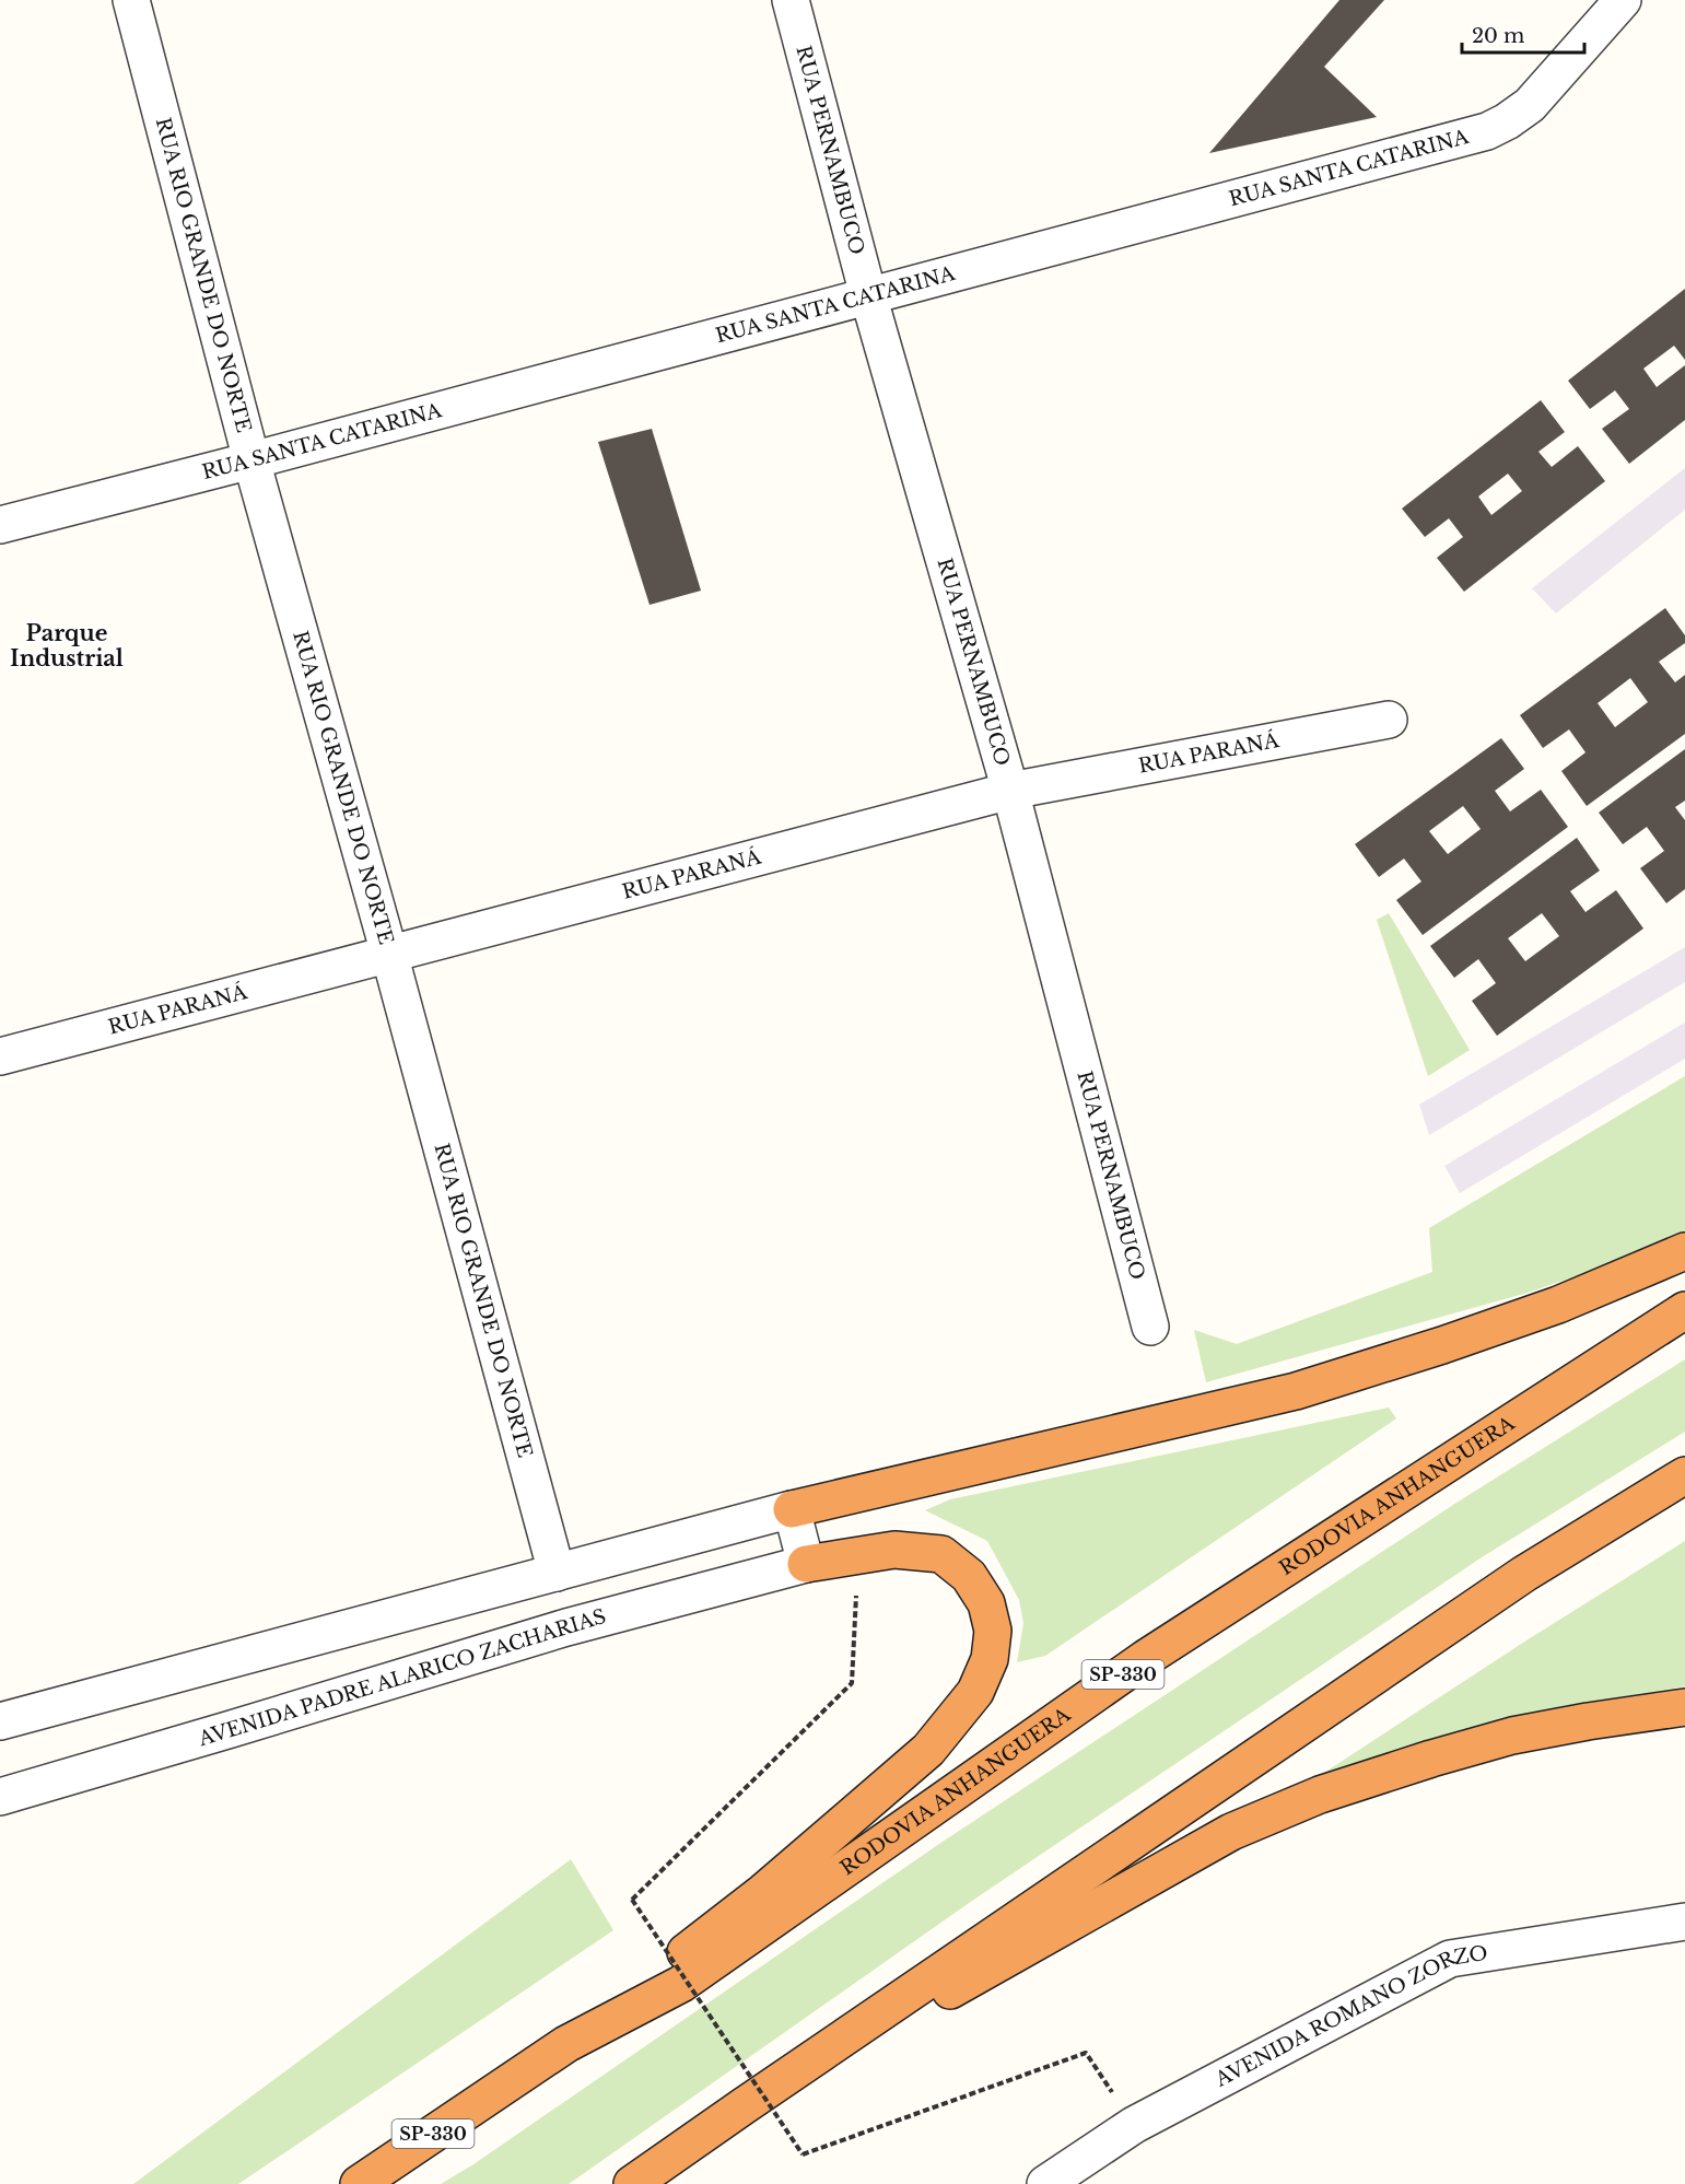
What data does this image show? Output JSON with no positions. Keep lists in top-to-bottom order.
{
  "streets": {
    "highway": ["RODOVIA ANHANGUERA", "SP-330"],
    "street": [
      "RUA PERNAMBUCO",
      "RUA SANTA CATARINA",
      "RUA RIO GRANDE DO NORTE",
      "RUA PARANÁ",
      "AVENIDA PADRE ALARICO ZACHARIAS",
      "AVENIDA ROMANO ZORZO"
    ]
  },
  "crossings": [
    ["RUA PERNAMBUCO", "RUA SANTA CATARINA"],
    ["RUA PERNAMBUCO", "RUA PARANÁ"],
    ["RUA SANTA CATARINA", "RUA RIO GRANDE DO NORTE"],
    ["RUA RIO GRANDE DO NORTE", "RUA PARANÁ"],
    ["RUA RIO GRANDE DO NORTE", "AVENIDA PADRE ALARICO ZACHARIAS"]
  ],
  "districts": ["Parque Industrial"],
  "scale_bar": "20 m"
}
